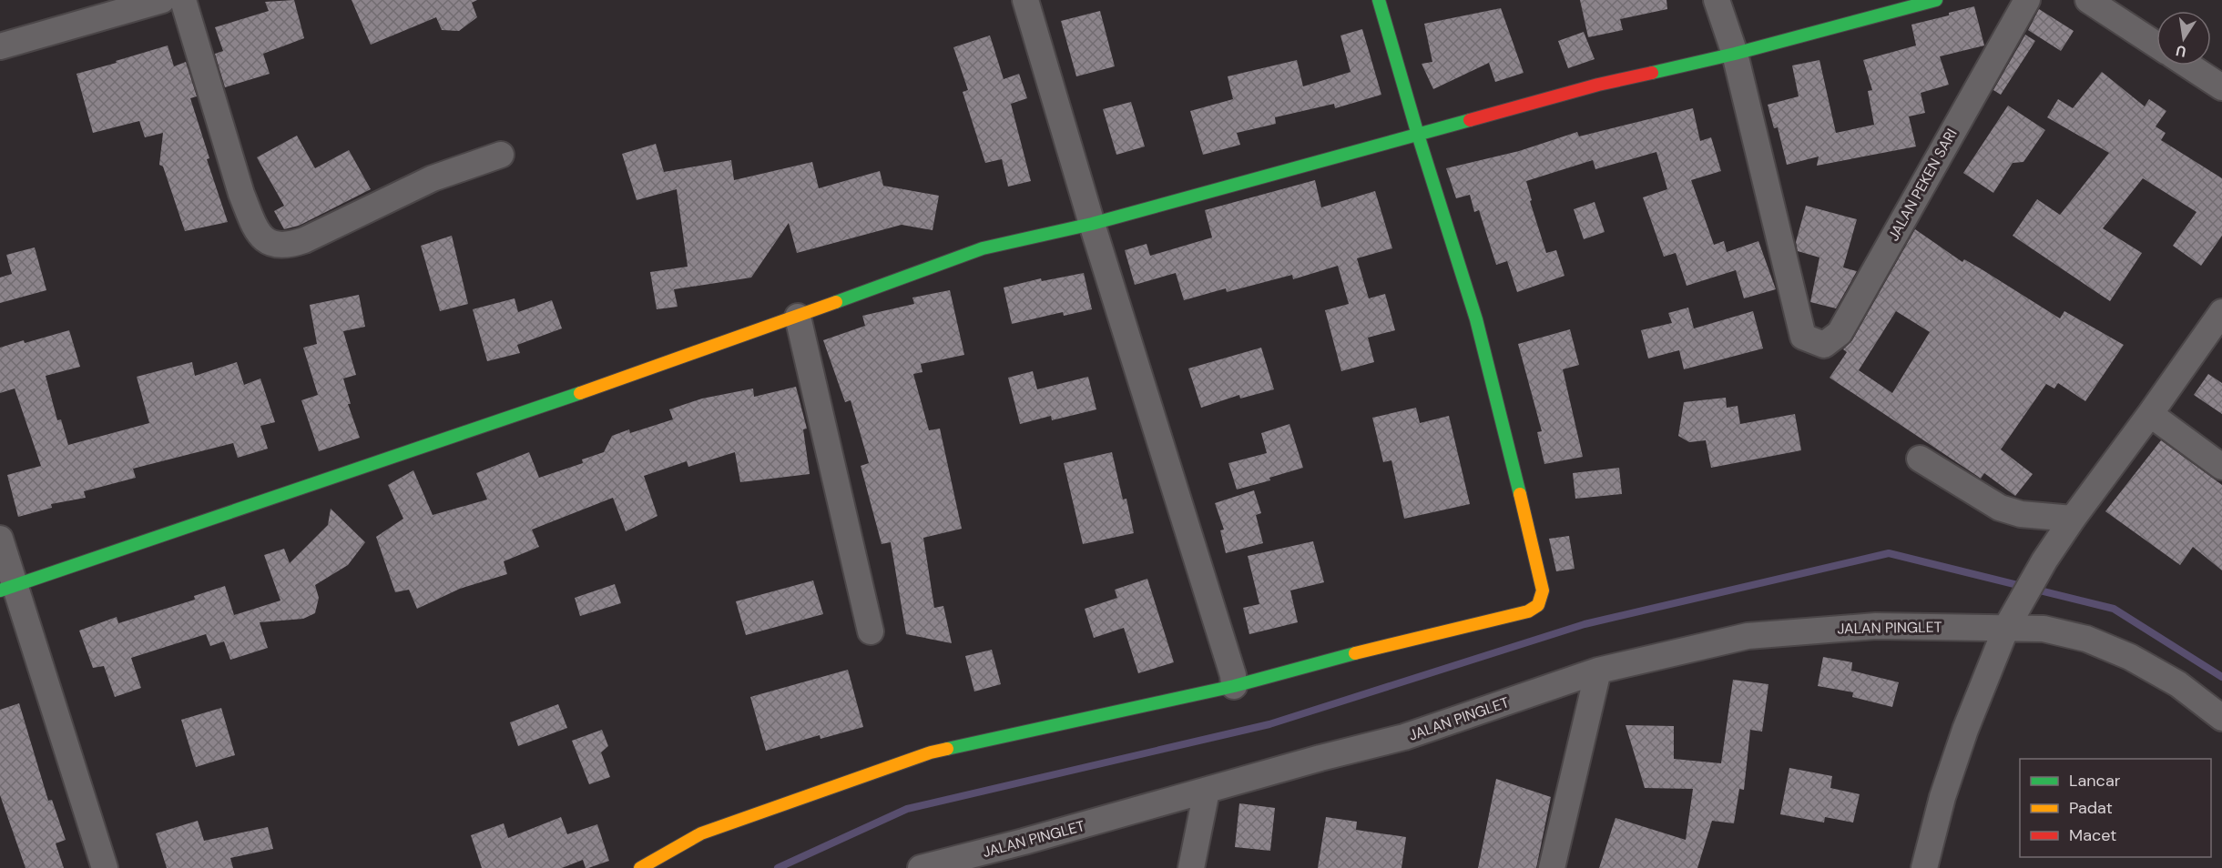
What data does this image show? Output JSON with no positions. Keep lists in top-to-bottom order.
{
  "streets": {
    "street": ["JALAN PEKEN SARI", "JALAN PINGLET"]
  },
  "legend": ["Lancar", "Padat", "Macet"],
  "north": "bottom"
}
